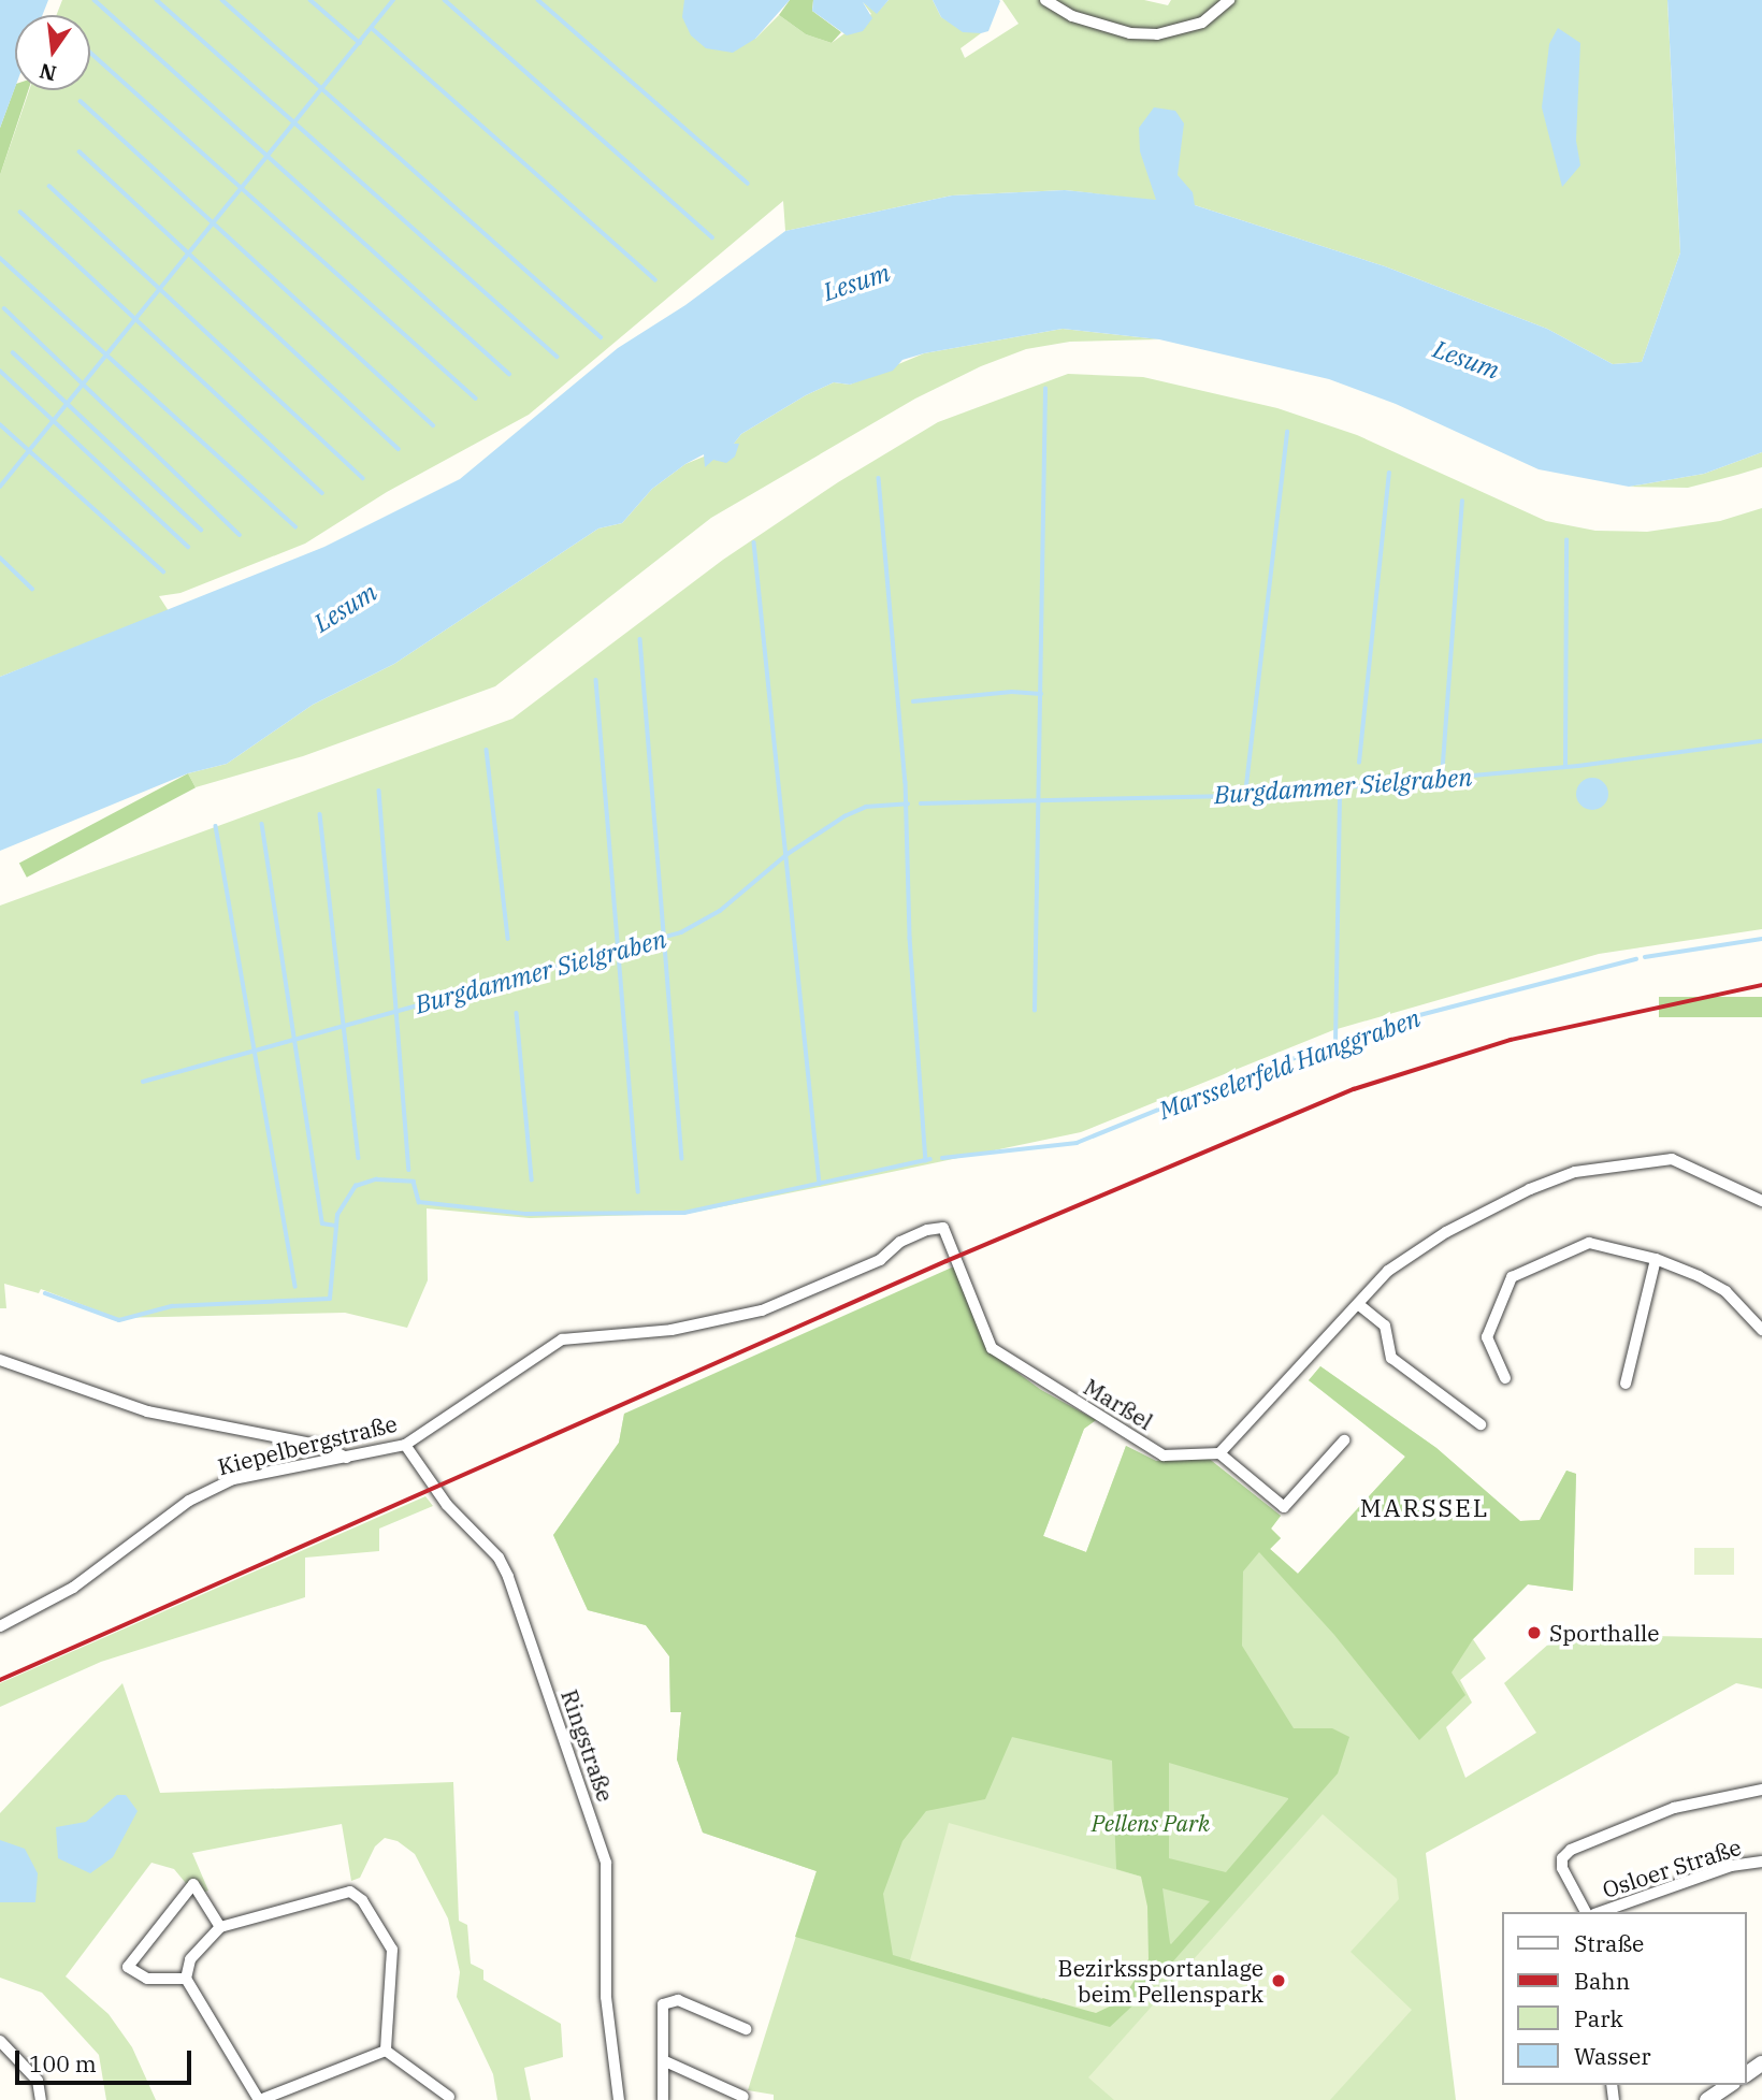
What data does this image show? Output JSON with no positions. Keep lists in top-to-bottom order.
{
  "streets": {
    "street": [
      "Marßel",
      "Kiepelbergstraße",
      "Ringstraße",
      "Osloer Straße"
    ]
  },
  "crossings": [
    ["Marßel", "Kiepelbergstraße"],
    ["Kiepelbergstraße", "Ringstraße"]
  ],
  "districts": ["MARSSEL"],
  "water": ["Lesum", "Burgdammer Sielgraben", "Marsselerfeld Hanggraben"],
  "parks": ["Pellens Park"],
  "places": ["Sporthalle", "Bezirkssportanlage beim Pellenspark"],
  "legend": [
    "Straße",
    "Bahn",
    "Park",
    "Wasser"
  ],
  "scale_bar": "100 m",
  "north": "bottom"
}
